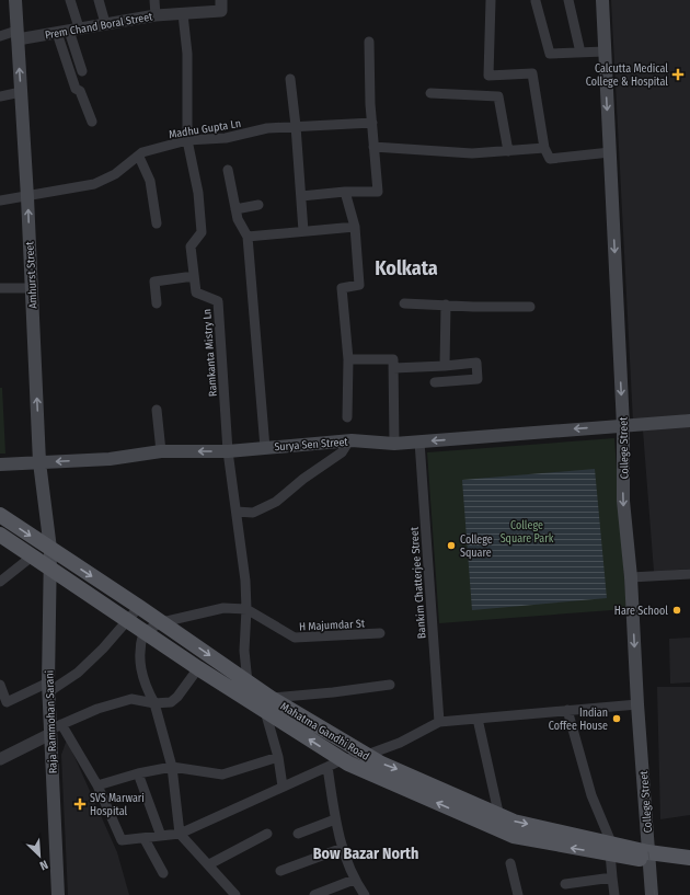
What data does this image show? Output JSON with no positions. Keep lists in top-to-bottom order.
{
  "streets": {
    "main road": [
      "Amhurst Street",
      "Surya Sen Street",
      "College Street",
      "Raja Rammohan Sarani",
      "Mahatma Gandhi Road"
    ],
    "street": [
      "Prem Chand Boral Street",
      "Madhu Gupta Ln",
      "Ramkanta Mistry Ln",
      "Bankim Chatterjee Street",
      "H Majumdar St"
    ]
  },
  "crossings": [
    ["Prem Chand Boral Street", "Amhurst Street"],
    ["Prem Chand Boral Street", "Ramkanta Mistry Ln"],
    ["Madhu Gupta Ln", "Amhurst Street"],
    ["Madhu Gupta Ln", "Ramkanta Mistry Ln"],
    ["Amhurst Street", "Surya Sen Street"],
    ["Amhurst Street", "Raja Rammohan Sarani"],
    ["Amhurst Street", "Mahatma Gandhi Road"],
    ["Ramkanta Mistry Ln", "Surya Sen Street"],
    ["Surya Sen Street", "College Street"],
    ["Surya Sen Street", "Bankim Chatterjee Street"],
    ["College Street", "Mahatma Gandhi Road"],
    ["H Majumdar St", "Mahatma Gandhi Road"],
    ["Raja Rammohan Sarani", "Mahatma Gandhi Road"]
  ],
  "one_way": ["Amhurst Street", "Surya Sen Street", "College Street"],
  "districts": ["Kolkata", "Bow Bazar North"],
  "parks": ["College Square Park"],
  "places": {
    "health": ["Calcutta Medical College & Hospital", "SVS Marwari Hospital"],
    "other": ["College Square", "Hare School", "Indian Coffee House"]
  },
  "north": "bottom right"
}
